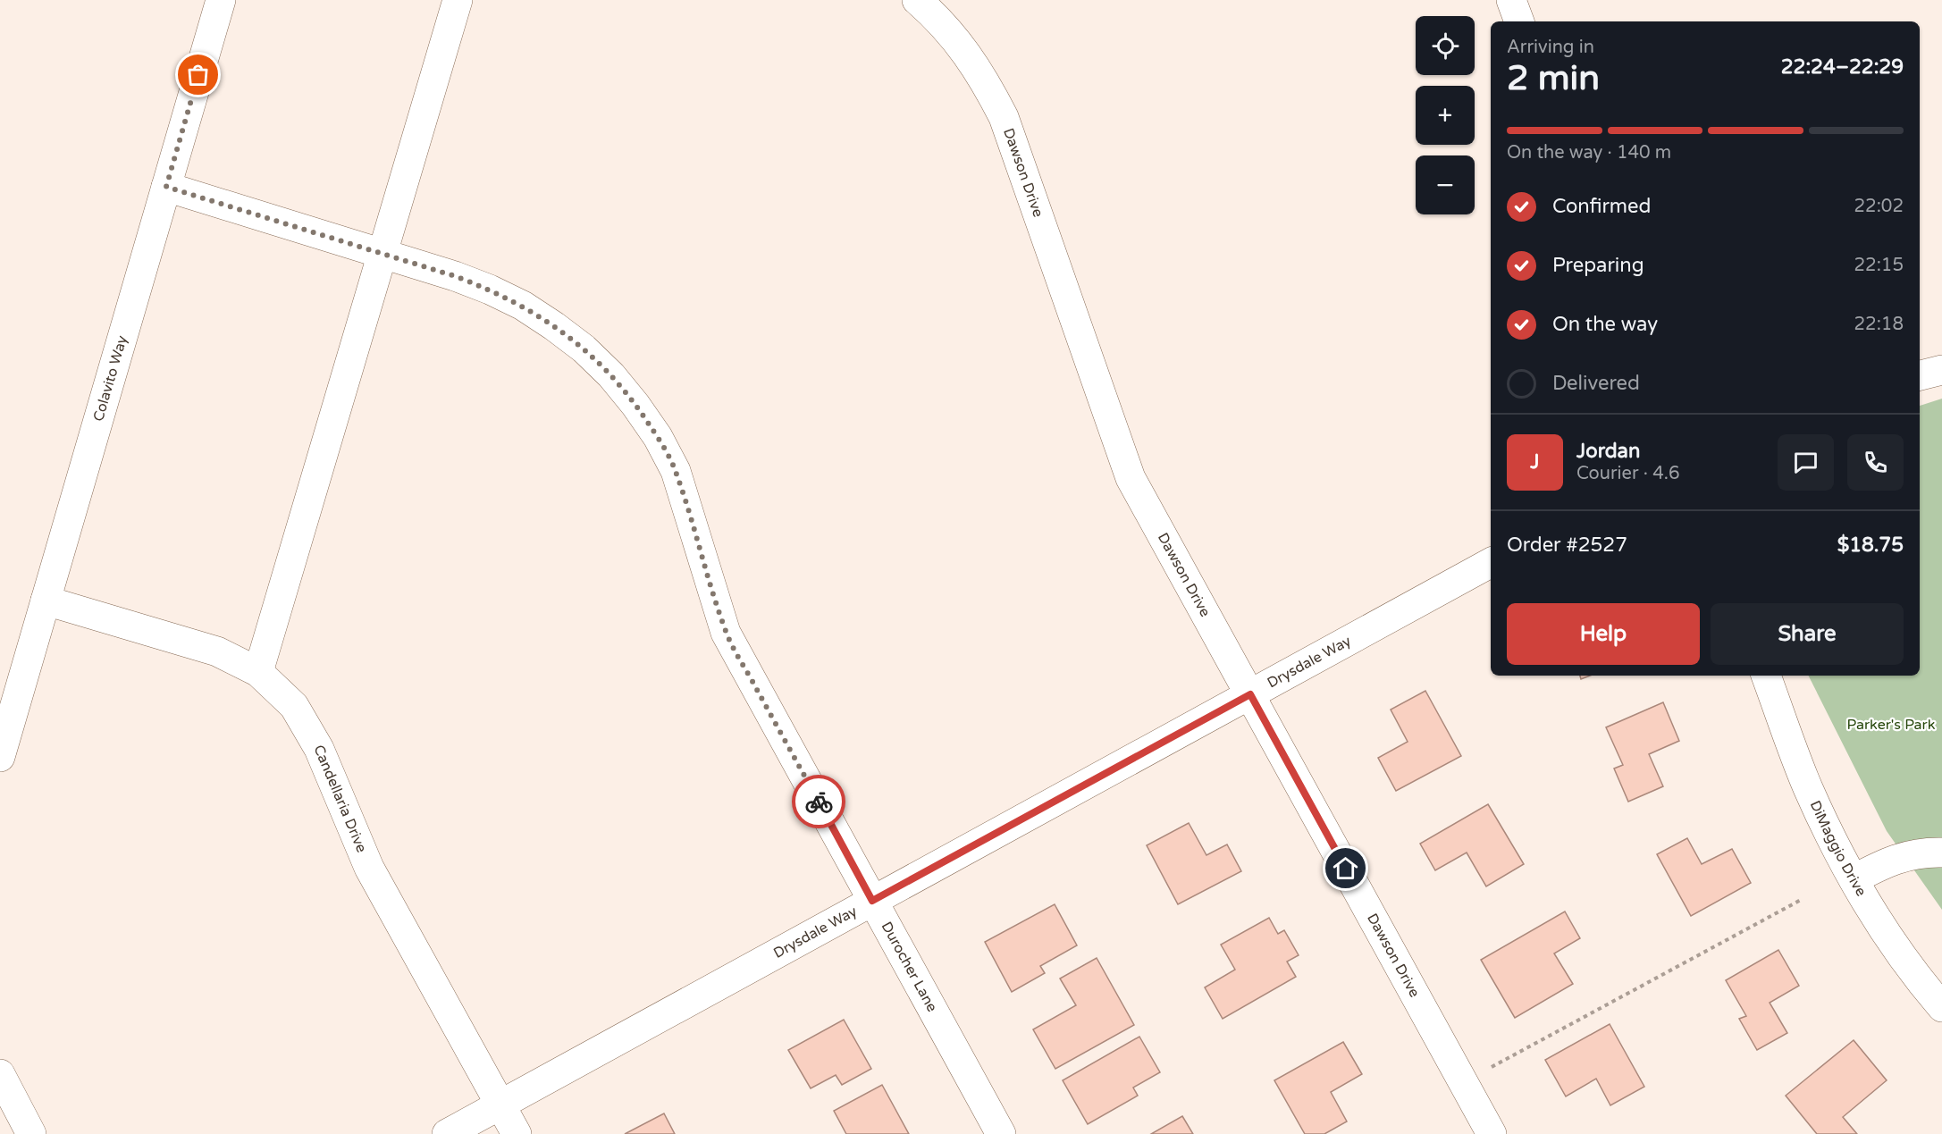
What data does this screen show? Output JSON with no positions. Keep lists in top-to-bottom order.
{
  "streets": {
    "street": [
      "Dawson Drive",
      "Colavito Way",
      "Drysdale Way",
      "Candellaria Drive",
      "DiMaggio Drive",
      "Durocher Lane"
    ]
  },
  "crossings": [
    ["Dawson Drive", "Drysdale Way"],
    ["Colavito Way", "Candellaria Drive"],
    ["Colavito Way", "Durocher Lane"],
    ["Drysdale Way", "Candellaria Drive"],
    ["Drysdale Way", "Durocher Lane"]
  ],
  "parks": ["Parker's Park"],
  "page": {
    "map_buttons": ["+", "−"],
    "heading": ["2 min", "Arriving in", "22:24–22:29"],
    "panel": [
      "Jordan",
      "Courier · 4.6",
      "Order #2527",
      "$18.75"
    ],
    "bar": "On the way · 140 m",
    "list": [
      ["Confirmed", "22:02"],
      ["Preparing", "22:15"],
      ["On the way", "22:18"],
      "Delivered"
    ],
    "round": "J",
    "buttons": ["Help", "Share"]
  }
}
